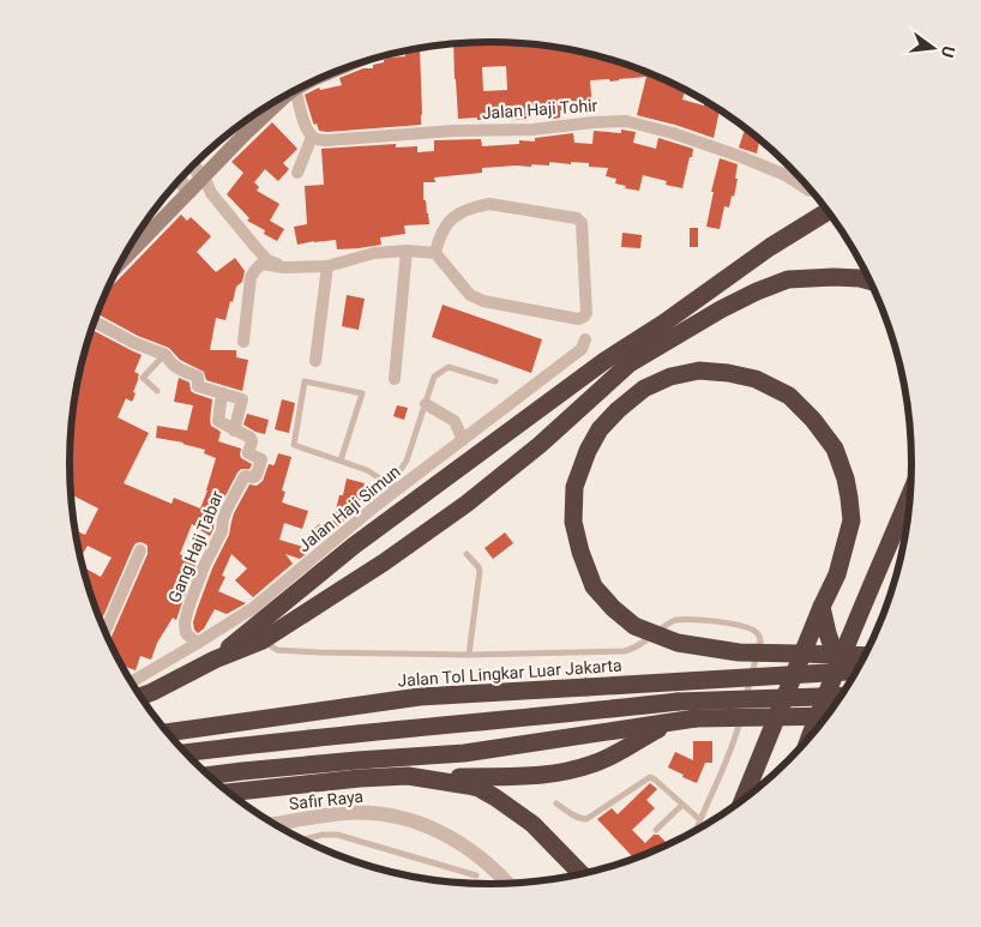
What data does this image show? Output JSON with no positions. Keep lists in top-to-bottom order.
{
  "streets": {
    "highway": ["Jalan Tol Lingkar Luar Jakarta"],
    "street": [
      "Jalan Haji Tohir",
      "Jalan Haji Simun",
      "Gang Haji Tabar",
      "Safir Raya"
    ]
  },
  "crossings": [
    ["Jalan Haji Simun", "Gang Haji Tabar"]
  ],
  "north": "right"
}
